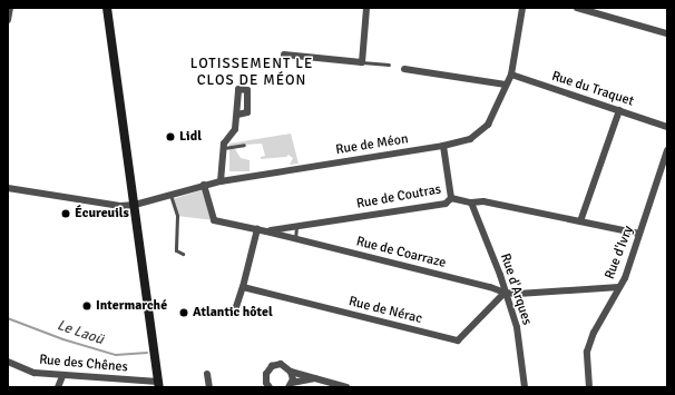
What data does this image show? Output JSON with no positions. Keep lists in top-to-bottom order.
{
  "streets": {
    "street": [
      "Rue du Traquet",
      "Rue de Méon",
      "Rue de Coutras",
      "Rue de Coarraze",
      "Rue d'Ivry",
      "Rue d'Arques",
      "Rue de Nérac",
      "Rue des Chênes"
    ]
  },
  "crossings": [
    ["Rue du Traquet", "Rue de Méon"],
    ["Rue de Méon", "Rue de Coarraze"],
    ["Rue de Coutras", "Rue de Coarraze"],
    ["Rue de Coutras", "Rue d'Ivry"],
    ["Rue de Coutras", "Rue d'Arques"],
    ["Rue de Coarraze", "Rue d'Ivry"],
    ["Rue de Coarraze", "Rue d'Arques"],
    ["Rue de Coarraze", "Rue de Nérac"],
    ["Rue d'Arques", "Rue de Nérac"]
  ],
  "districts": ["LOTISSEMENT LE CLOS DE MÉON"],
  "water": ["Le Laoü"],
  "places": [
    "Lidl",
    "Écureuils",
    "Intermarché",
    "Atlantic hôtel"
  ]
}
